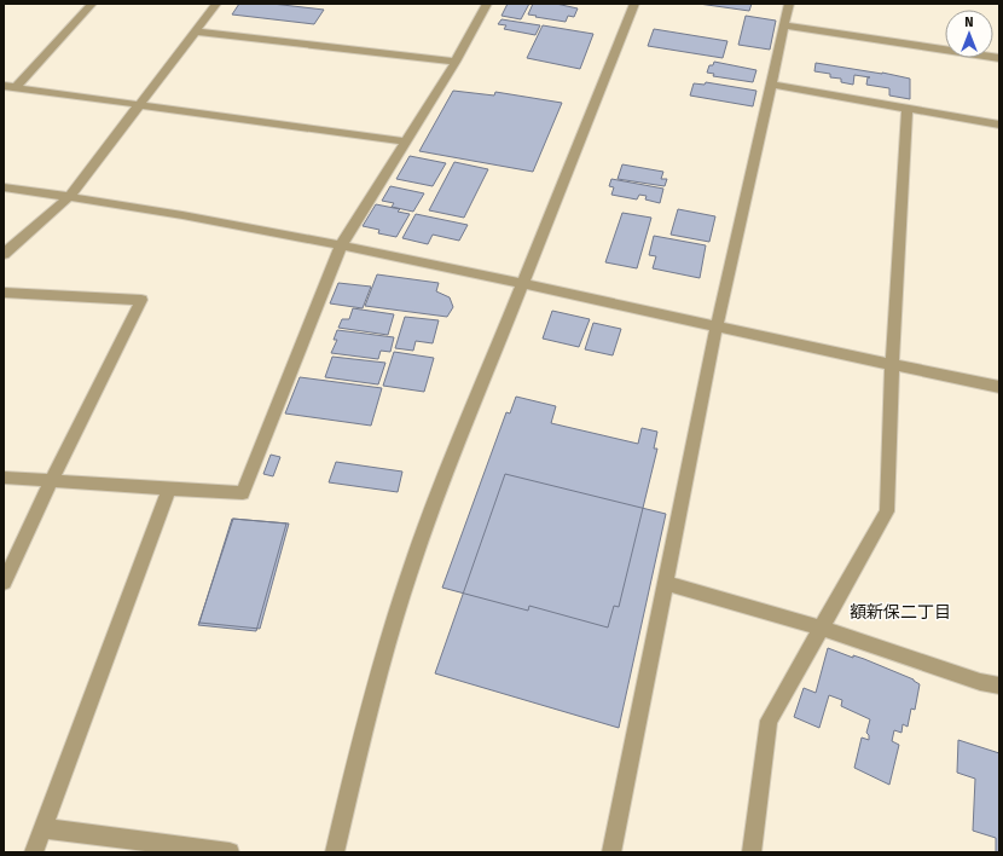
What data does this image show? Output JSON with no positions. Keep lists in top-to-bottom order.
{
  "districts": ["額新保二丁目"],
  "north": "top"
}
